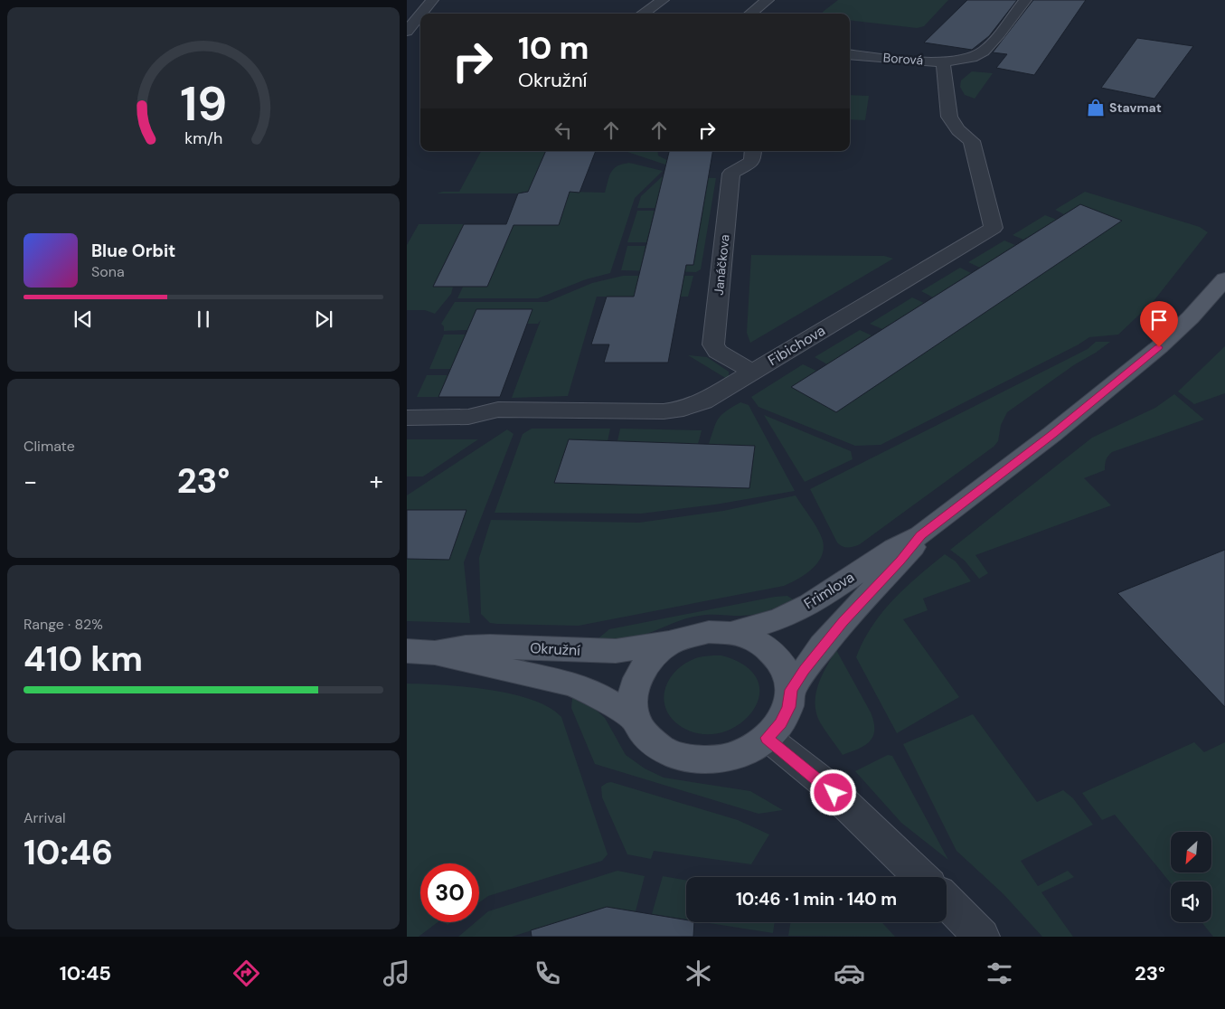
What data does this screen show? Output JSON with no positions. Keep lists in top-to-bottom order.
{
  "streets": {
    "main road": ["Frimlova", "Okružní"],
    "street": ["Borová", "Janáčkova", "Fibichova"]
  },
  "crossings": [
    ["Borová", "Fibichova"],
    ["Janáčkova", "Fibichova"],
    ["Frimlova", "Okružní"]
  ],
  "places": {
    "shop": ["Stavmat"]
  },
  "north": "bottom left",
  "page": {
    "turn": ["10 m", "Okružní"],
    "song": ["Blue Orbit", "Sona"],
    "tile": [
      "Climate",
      ["Range · 82%", "410 km"],
      ["Arrival", "10:46"]
    ],
    "heat": ["−", "23°", "+"],
    "limit": "30",
    "trip": "10:46 · 1 min · 140 m",
    "tabs": ["10:45", "23°"],
    "gauge": ["19", "km/h"]
  }
}
